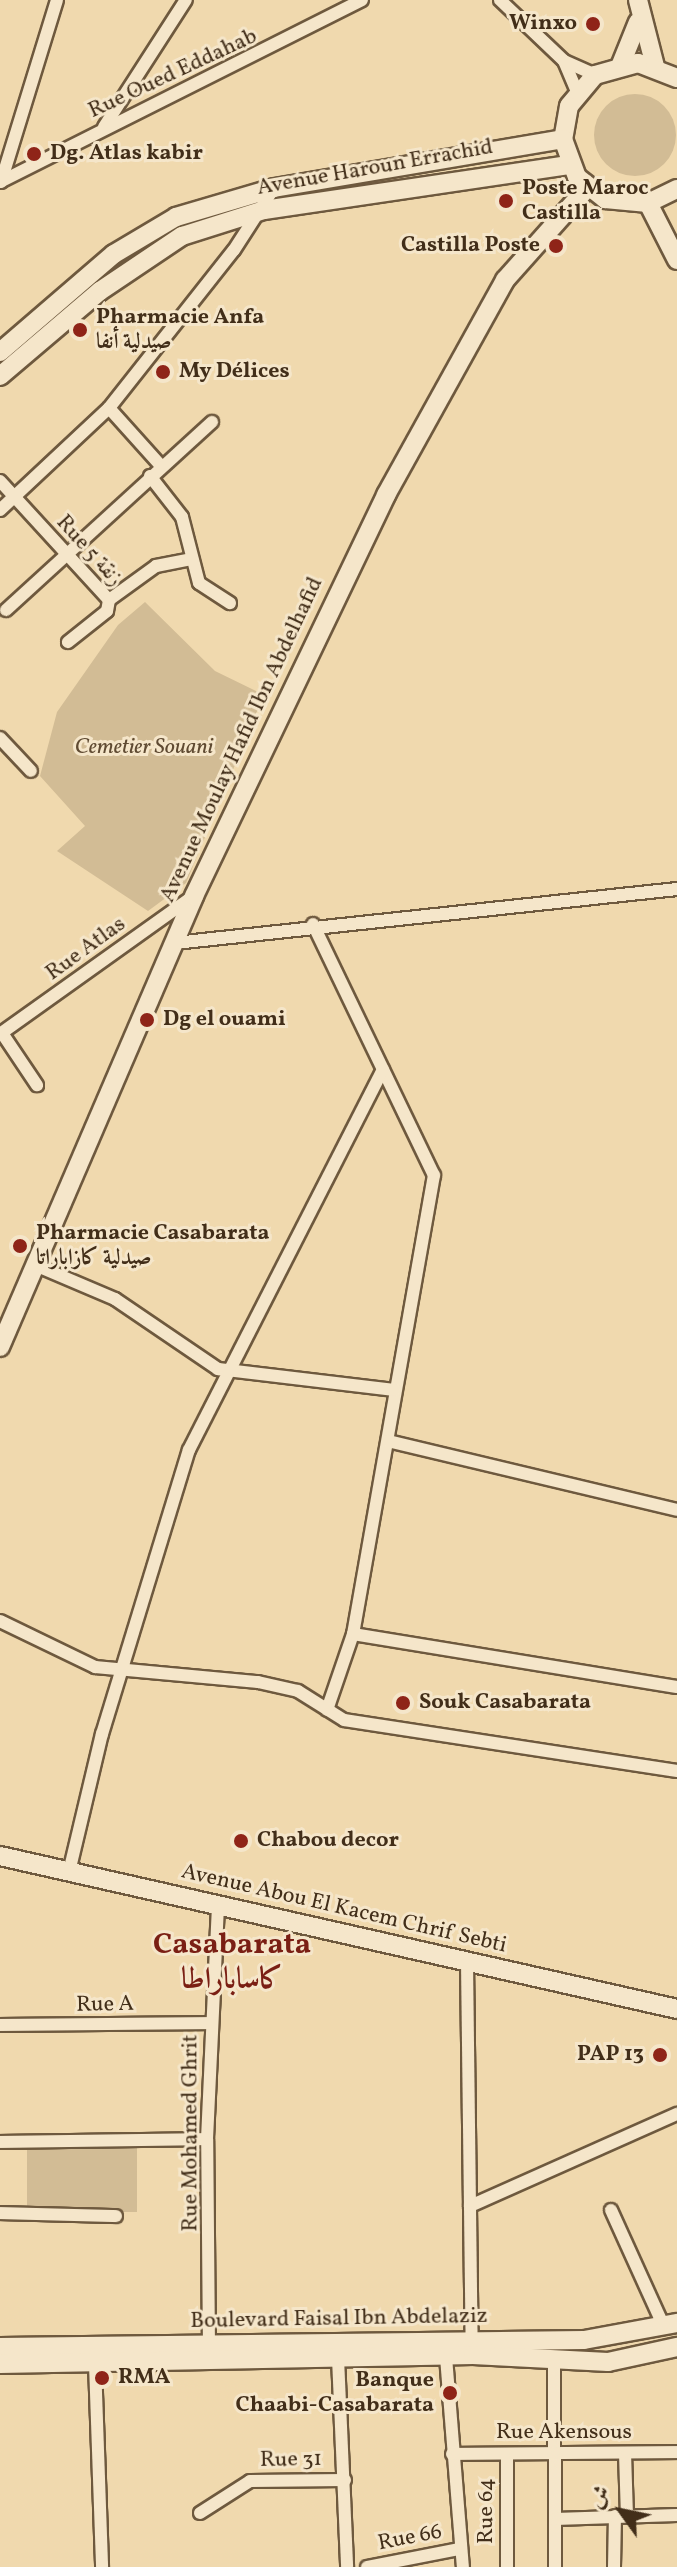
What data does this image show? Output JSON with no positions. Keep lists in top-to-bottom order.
{
  "streets": {
    "main road": [
      "Avenue Haroun Errachid",
      "Avenue Moulay Hafid Ibn Abdelhafid",
      "Avenue Abou El Kacem Chrif Sebti",
      "Boulevard Faisal Ibn Abdelaziz"
    ],
    "street": [
      "Rue Oued Eddahab",
      "Rue 5 زنقة",
      "Rue Atlas",
      "Rue A",
      "Rue Mohamed Ghrit",
      "Rue Akensous",
      "Rue 31",
      "Rue 64",
      "Rue 66"
    ]
  },
  "crossings": [
    ["Avenue Moulay Hafid Ibn Abdelhafid", "Rue Atlas"],
    ["Avenue Abou El Kacem Chrif Sebti", "Rue Mohamed Ghrit"],
    ["Rue A", "Rue Mohamed Ghrit"],
    ["Rue Mohamed Ghrit", "Boulevard Faisal Ibn Abdelaziz"],
    ["Rue Akensous", "Rue 64"]
  ],
  "districts": ["Casabarata كاساباراطا"],
  "parks": ["Cemetier Souani"],
  "places": [
    "Winxo",
    "Dg. Atlas kabir",
    "Poste Maroc Castilla",
    "Castilla Poste",
    "Pharmacie Anfa صيدلية أنفا",
    "My Délices",
    "Dg el ouami",
    "Pharmacie Casabarata صيدلية كازاباراتا",
    "Souk Casabarata",
    "Chabou decor",
    "PAP 13",
    "RMA",
    "Banque Chaabi-Casabarata"
  ],
  "north": "top left"
}
